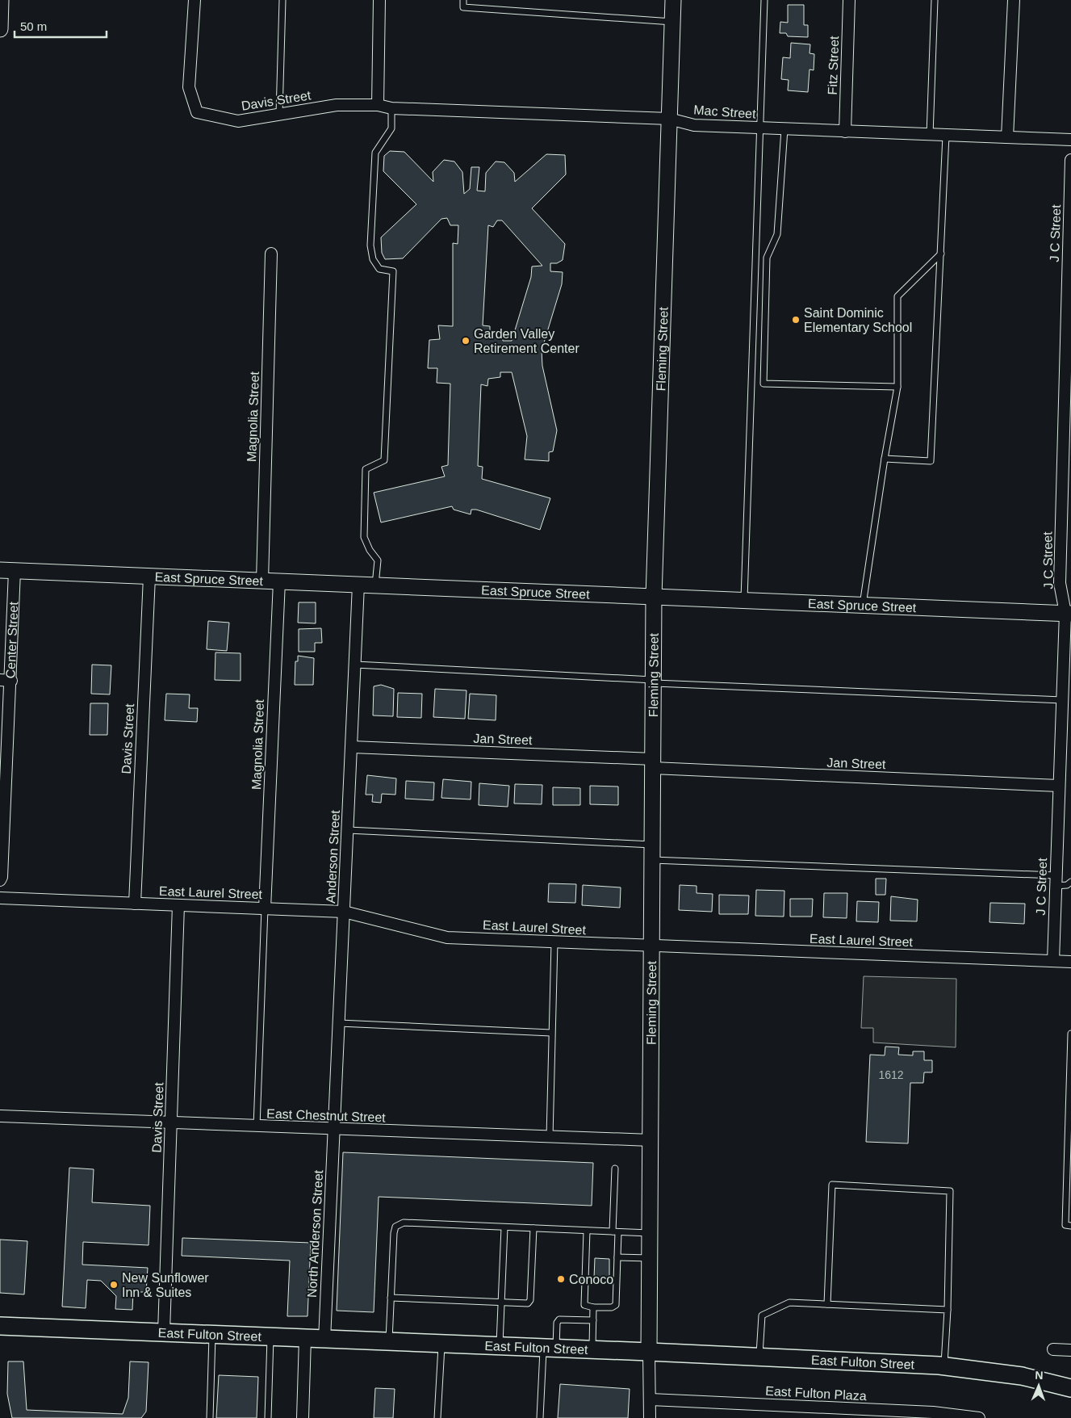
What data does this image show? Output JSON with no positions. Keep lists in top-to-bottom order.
{
  "streets": {
    "main road": ["East Fulton Street"],
    "street": [
      "Fitz Street",
      "Davis Street",
      "Mac Street",
      "J C Street",
      "Fleming Street",
      "Magnolia Street",
      "East Spruce Street",
      "Center Street",
      "Jan Street",
      "Anderson Street",
      "East Laurel Street",
      "East Chestnut Street",
      "North Anderson Street",
      "East Fulton Plaza"
    ]
  },
  "crossings": [
    ["Fitz Street", "Mac Street"],
    ["Davis Street", "Mac Street"],
    ["Davis Street", "East Spruce Street"],
    ["Davis Street", "East Laurel Street"],
    ["Davis Street", "East Chestnut Street"],
    ["Davis Street", "East Fulton Street"],
    ["Mac Street", "Fleming Street"],
    ["J C Street", "East Spruce Street"],
    ["J C Street", "Jan Street"],
    ["J C Street", "East Laurel Street"],
    ["Fleming Street", "East Spruce Street"],
    ["Fleming Street", "Jan Street"],
    ["Fleming Street", "East Laurel Street"],
    ["Fleming Street", "East Chestnut Street"],
    ["Fleming Street", "East Fulton Street"],
    ["Magnolia Street", "East Spruce Street"],
    ["Magnolia Street", "East Laurel Street"],
    ["East Spruce Street", "Center Street"],
    ["East Spruce Street", "Anderson Street"],
    ["Jan Street", "Anderson Street"],
    ["Anderson Street", "East Laurel Street"],
    ["Anderson Street", "East Chestnut Street"],
    ["Anderson Street", "North Anderson Street"],
    ["East Chestnut Street", "North Anderson Street"],
    ["North Anderson Street", "East Fulton Street"]
  ],
  "places": [
    "Saint Dominic Elementary School",
    "Garden Valley Retirement Center",
    "Conoco",
    "New Sunflower Inn & Suites"
  ],
  "house_numbers": ["1612"],
  "scale_bar": "50 m",
  "north": "top"
}
